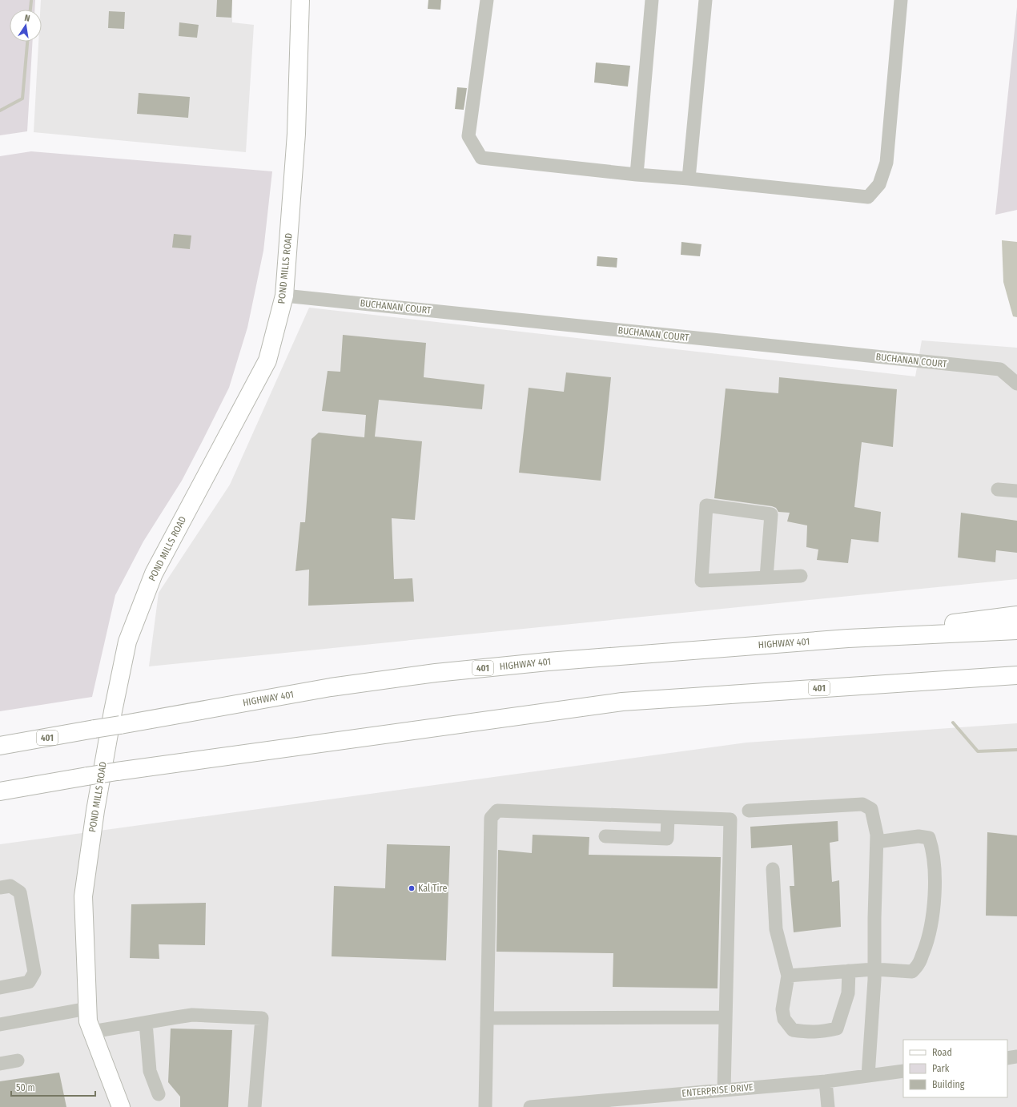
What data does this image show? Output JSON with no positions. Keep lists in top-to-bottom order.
{
  "streets": {
    "main road": ["POND MILLS ROAD", "HIGHWAY 401", "401"],
    "street": ["BUCHANAN COURT", "ENTERPRISE DRIVE"]
  },
  "crossings": [
    ["POND MILLS ROAD", "BUCHANAN COURT"]
  ],
  "places": ["Kal Tire"],
  "legend": ["Road", "Park", "Building"],
  "scale_bar": "50 m",
  "north": "top"
}
